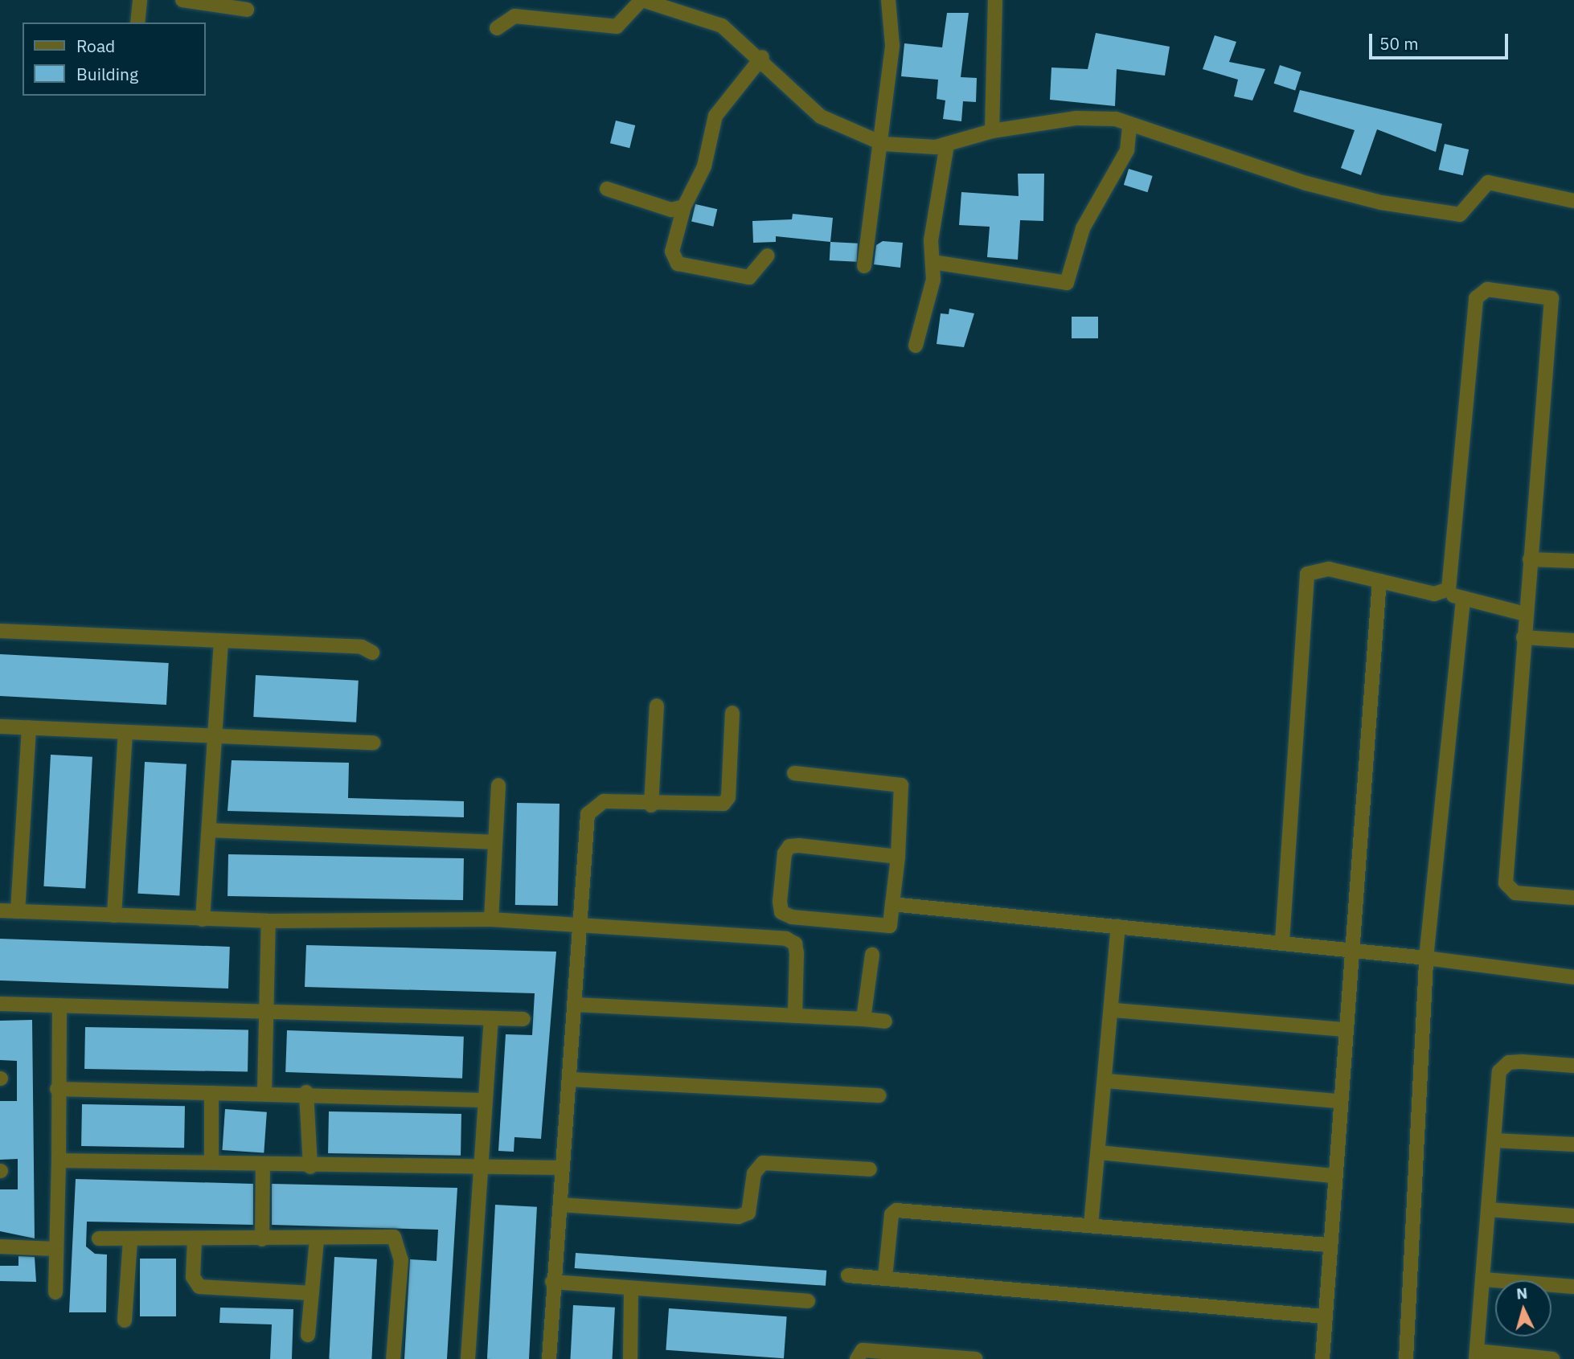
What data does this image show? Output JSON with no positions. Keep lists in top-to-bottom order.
{
  "legend": ["Road", "Building"],
  "scale_bar": "50 m",
  "north": "top"
}
